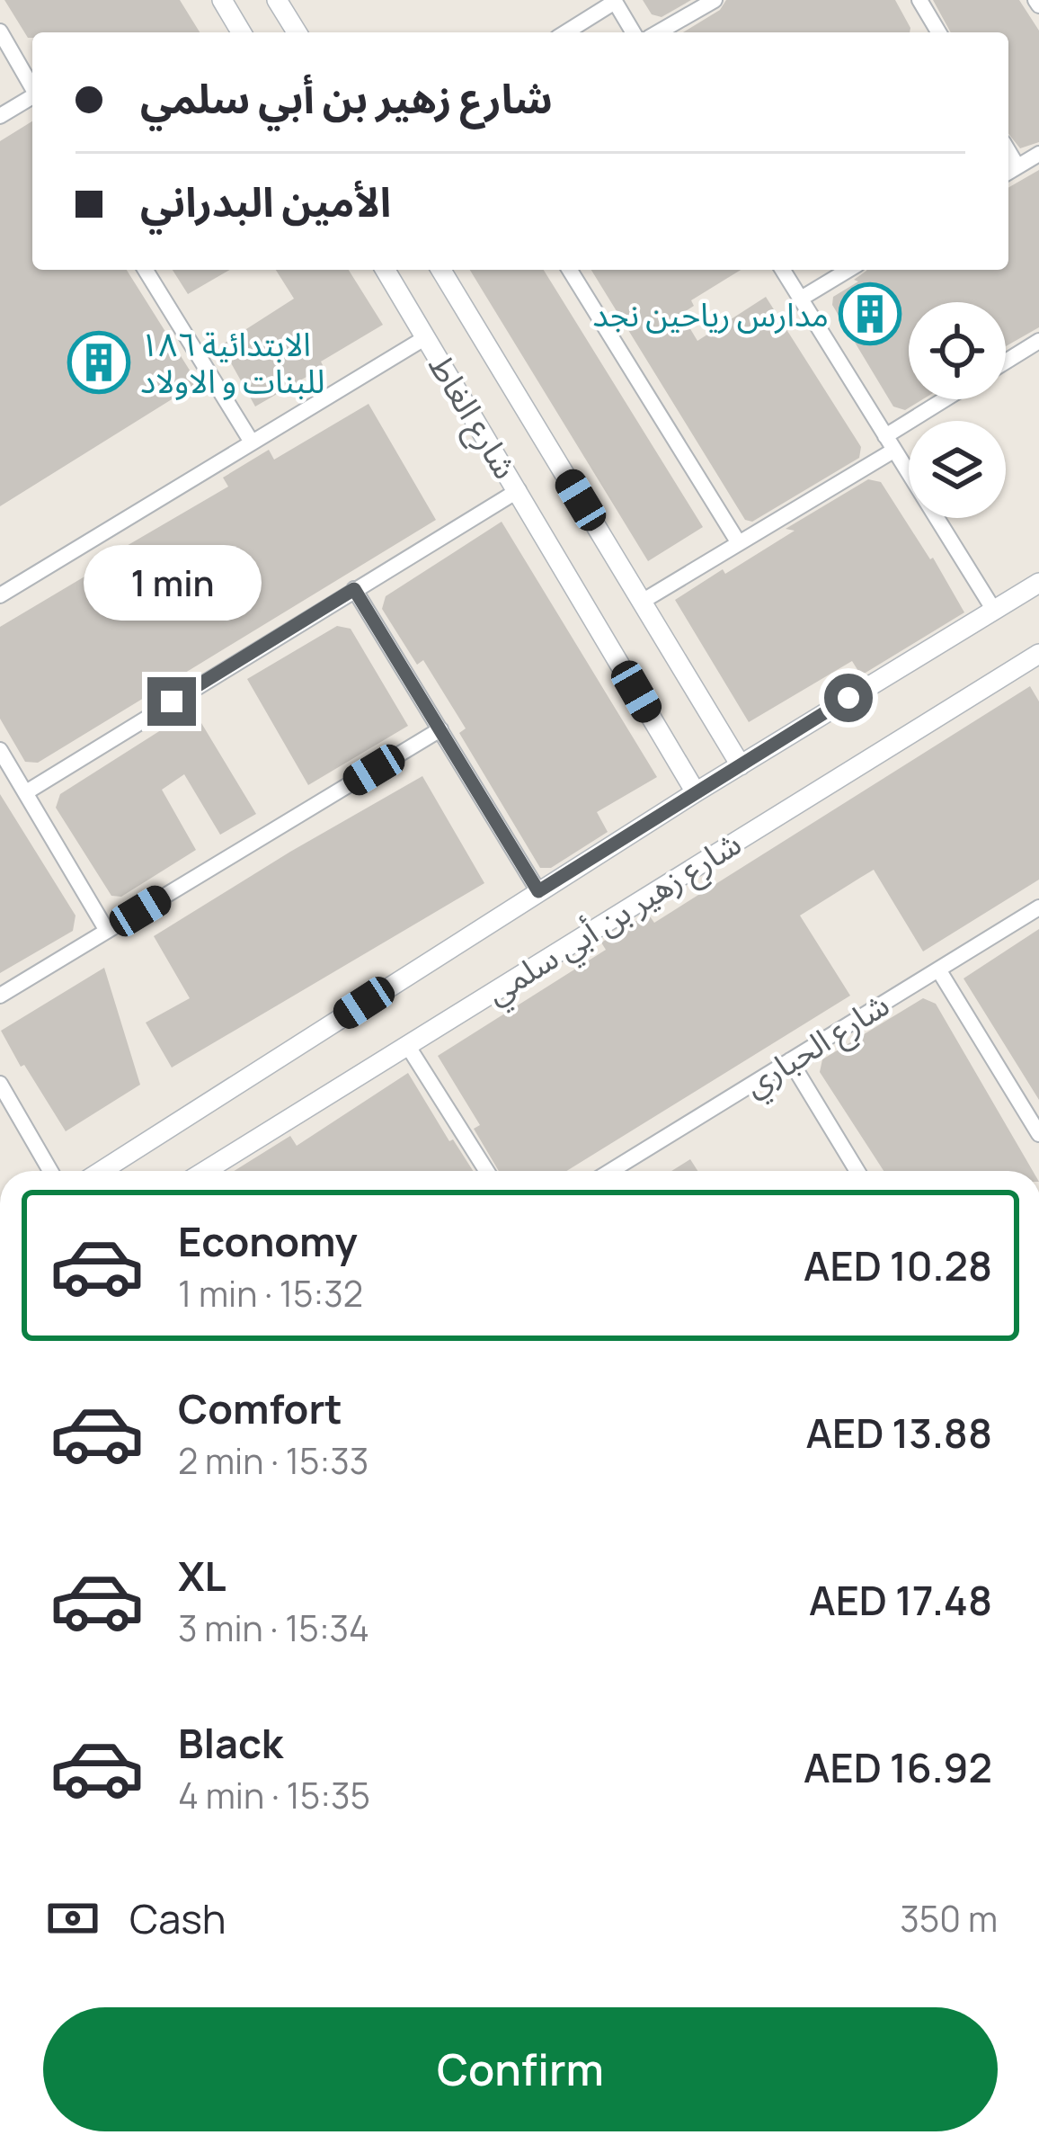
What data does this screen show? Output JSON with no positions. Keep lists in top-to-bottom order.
{
  "streets": {
    "street": ["شارع الغاط", "شارع زهير بن أبي سلمي", "شارع الحباري"]
  },
  "crossings": [
    ["شارع الغاط", "شارع زهير بن أبي سلمي"]
  ],
  "places": {
    "building": ["مدارس رياحين نجد", "الابتدائية ١٨٦ للبنات و الاولاد"]
  },
  "page": {
    "banner": ["شارع زهير بن أبي سلمي", "الأمين البدراني"],
    "bubble": "1 min",
    "list": [
      {
        "name": "Economy",
        "note": "1 min · 15:32",
        "value": "AED 10.28"
      },
      {
        "name": "Comfort",
        "note": "2 min · 15:33",
        "value": "AED 13.88"
      },
      {
        "name": "XL",
        "note": "3 min · 15:34",
        "value": "AED 17.48"
      },
      {
        "name": "Black",
        "note": "4 min · 15:35",
        "value": "AED 16.92"
      }
    ],
    "pay": ["Cash", "350 m"],
    "buttons": "Confirm"
  }
}
